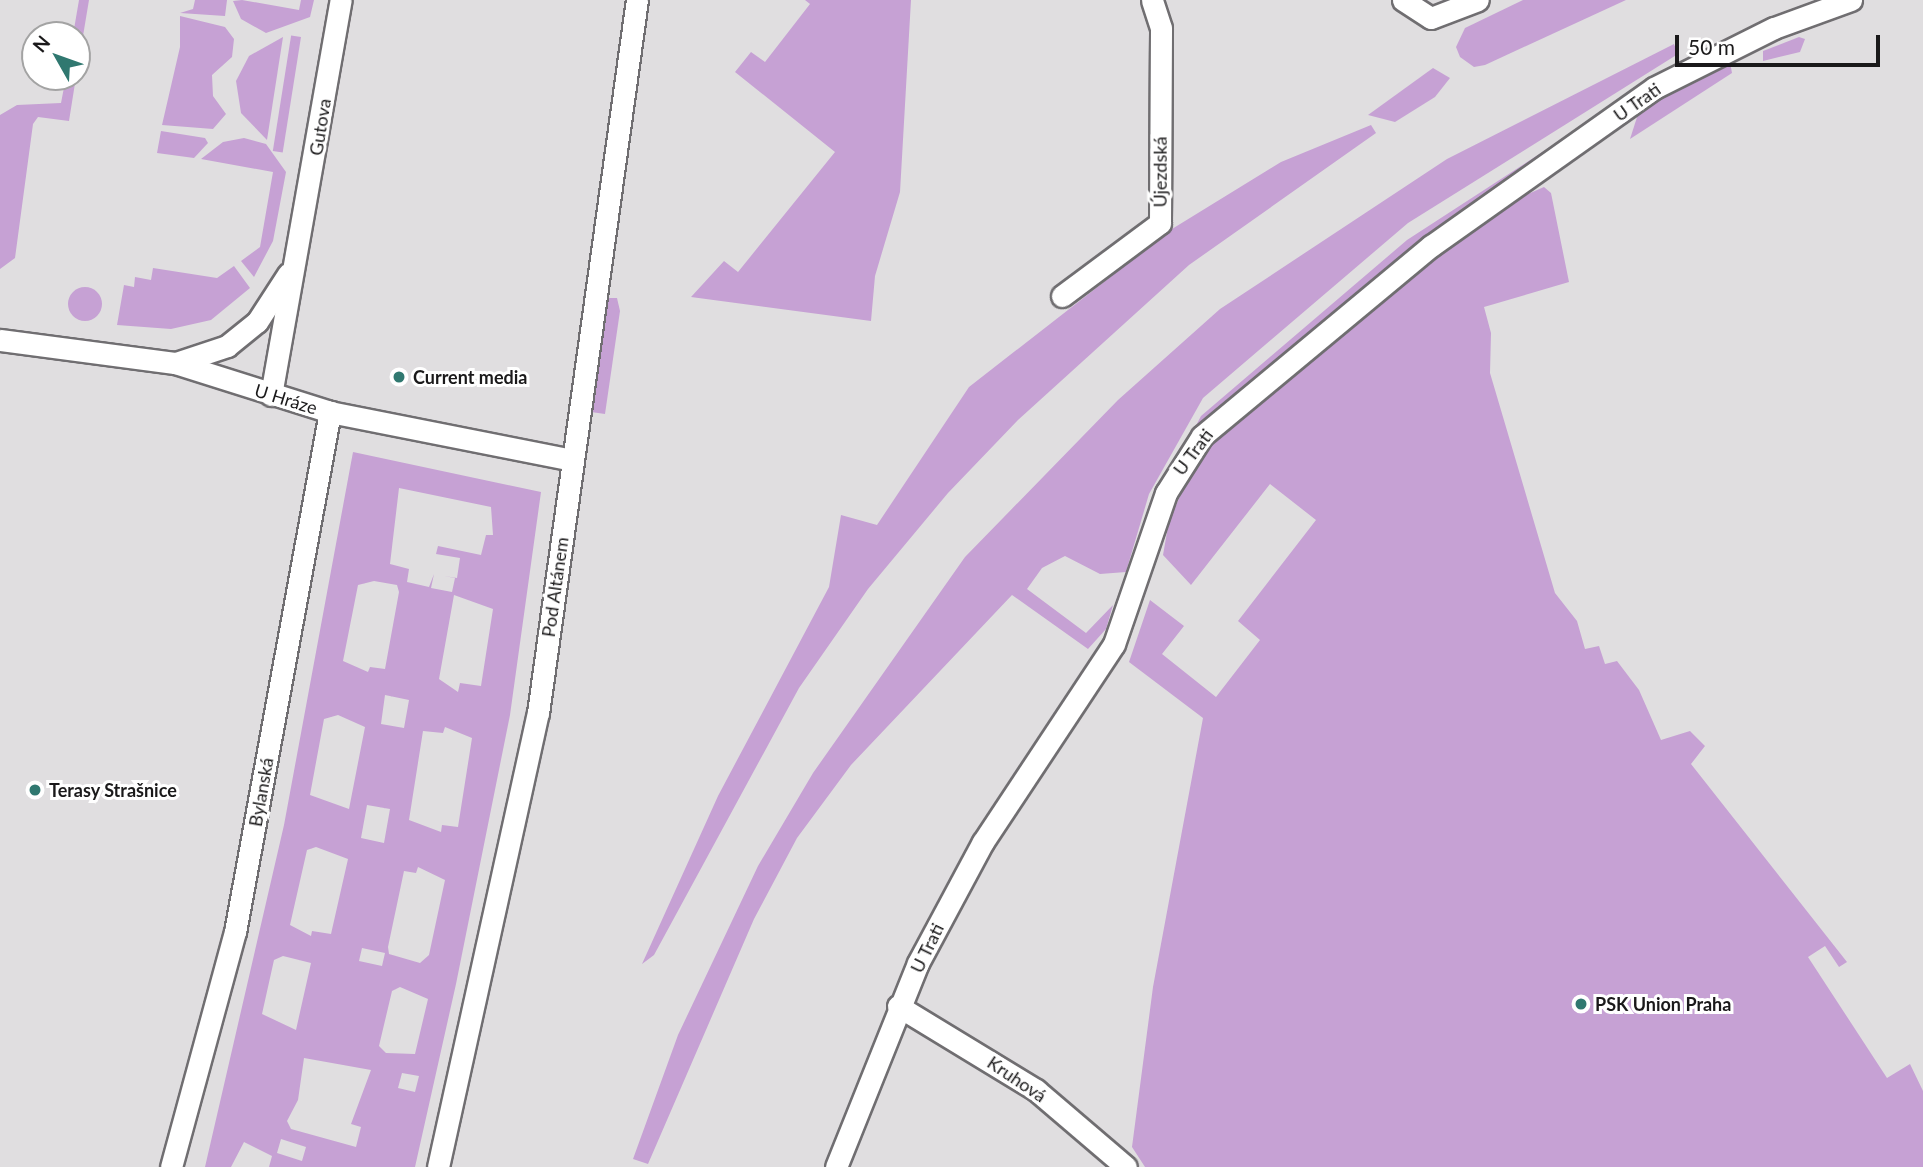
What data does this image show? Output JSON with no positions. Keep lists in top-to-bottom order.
{
  "streets": {
    "street": [
      "U Trati",
      "Gutova",
      "Újezdská",
      "U Hráze",
      "Pod Altánem",
      "Bylanská",
      "Kruhová"
    ]
  },
  "crossings": [
    ["U Trati", "Kruhová"],
    ["Gutova", "U Hráze"],
    ["U Hráze", "Pod Altánem"],
    ["U Hráze", "Bylanská"]
  ],
  "places": ["Current media", "Terasy Strašnice", "PSK Union Praha"],
  "scale_bar": "50 m",
  "north": "top left"
}
